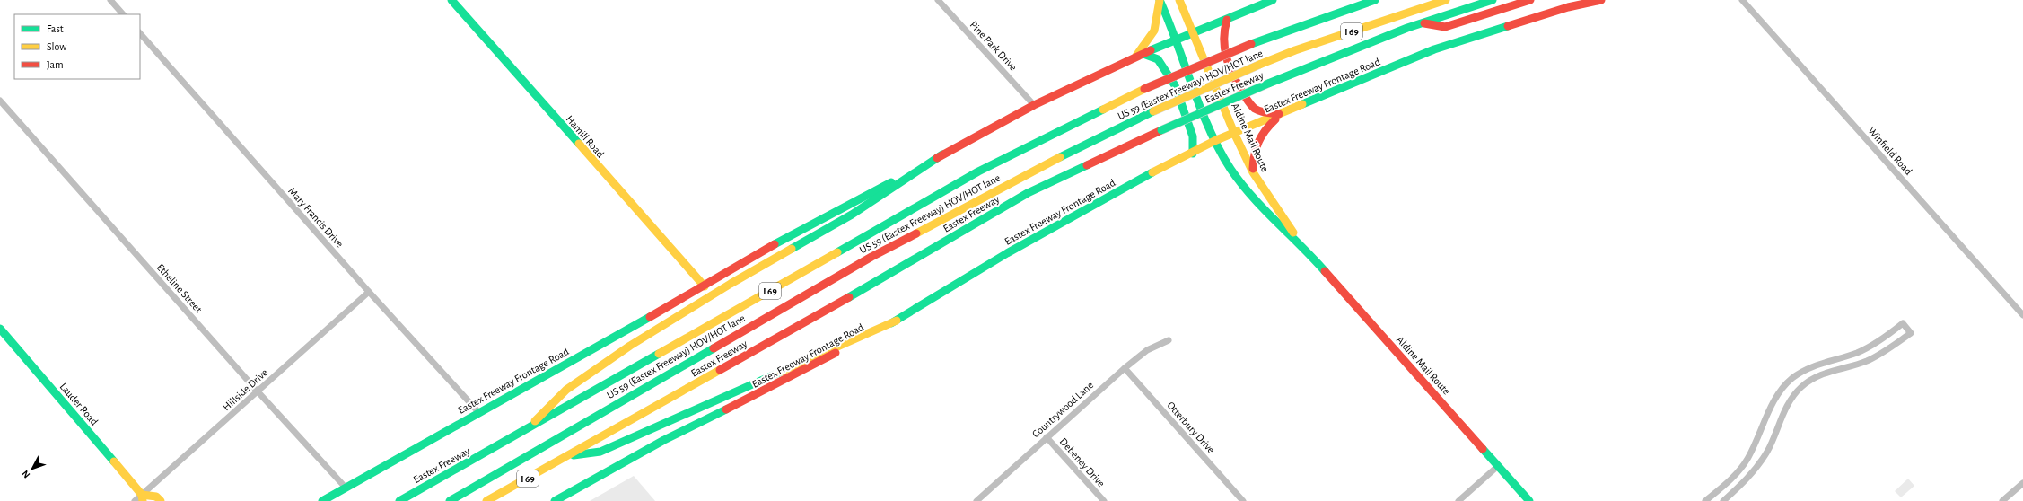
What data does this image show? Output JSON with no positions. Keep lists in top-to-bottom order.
{
  "streets": {
    "main road": [
      "I 69",
      "US 59 (Eastex Freeway) HOV/HOT lane",
      "Eastex Freeway Frontage Road",
      "Eastex Freeway",
      "Hamill Road",
      "Aldine Mail Route",
      "Lauder Road"
    ],
    "street": [
      "Pine Park Drive",
      "Winfield Road",
      "Mary Francis Drive",
      "Etheline Street",
      "Hillside Drive",
      "Countrywood Lane",
      "Otterbury Drive",
      "Debeney Drive"
    ]
  },
  "crossings": [
    ["Pine Park Drive", "Eastex Freeway Frontage Road"],
    ["Eastex Freeway Frontage Road", "Hamill Road"],
    ["Eastex Freeway Frontage Road", "Aldine Mail Route"],
    ["Eastex Freeway Frontage Road", "Mary Francis Drive"],
    ["Eastex Freeway Frontage Road", "Etheline Street"],
    ["Mary Francis Drive", "Hillside Drive"],
    ["Etheline Street", "Hillside Drive"],
    ["Hillside Drive", "Lauder Road"],
    ["Countrywood Lane", "Otterbury Drive"],
    ["Countrywood Lane", "Debeney Drive"]
  ],
  "legend": ["Fast", "Slow", "Jam"],
  "north": "bottom left"
}
